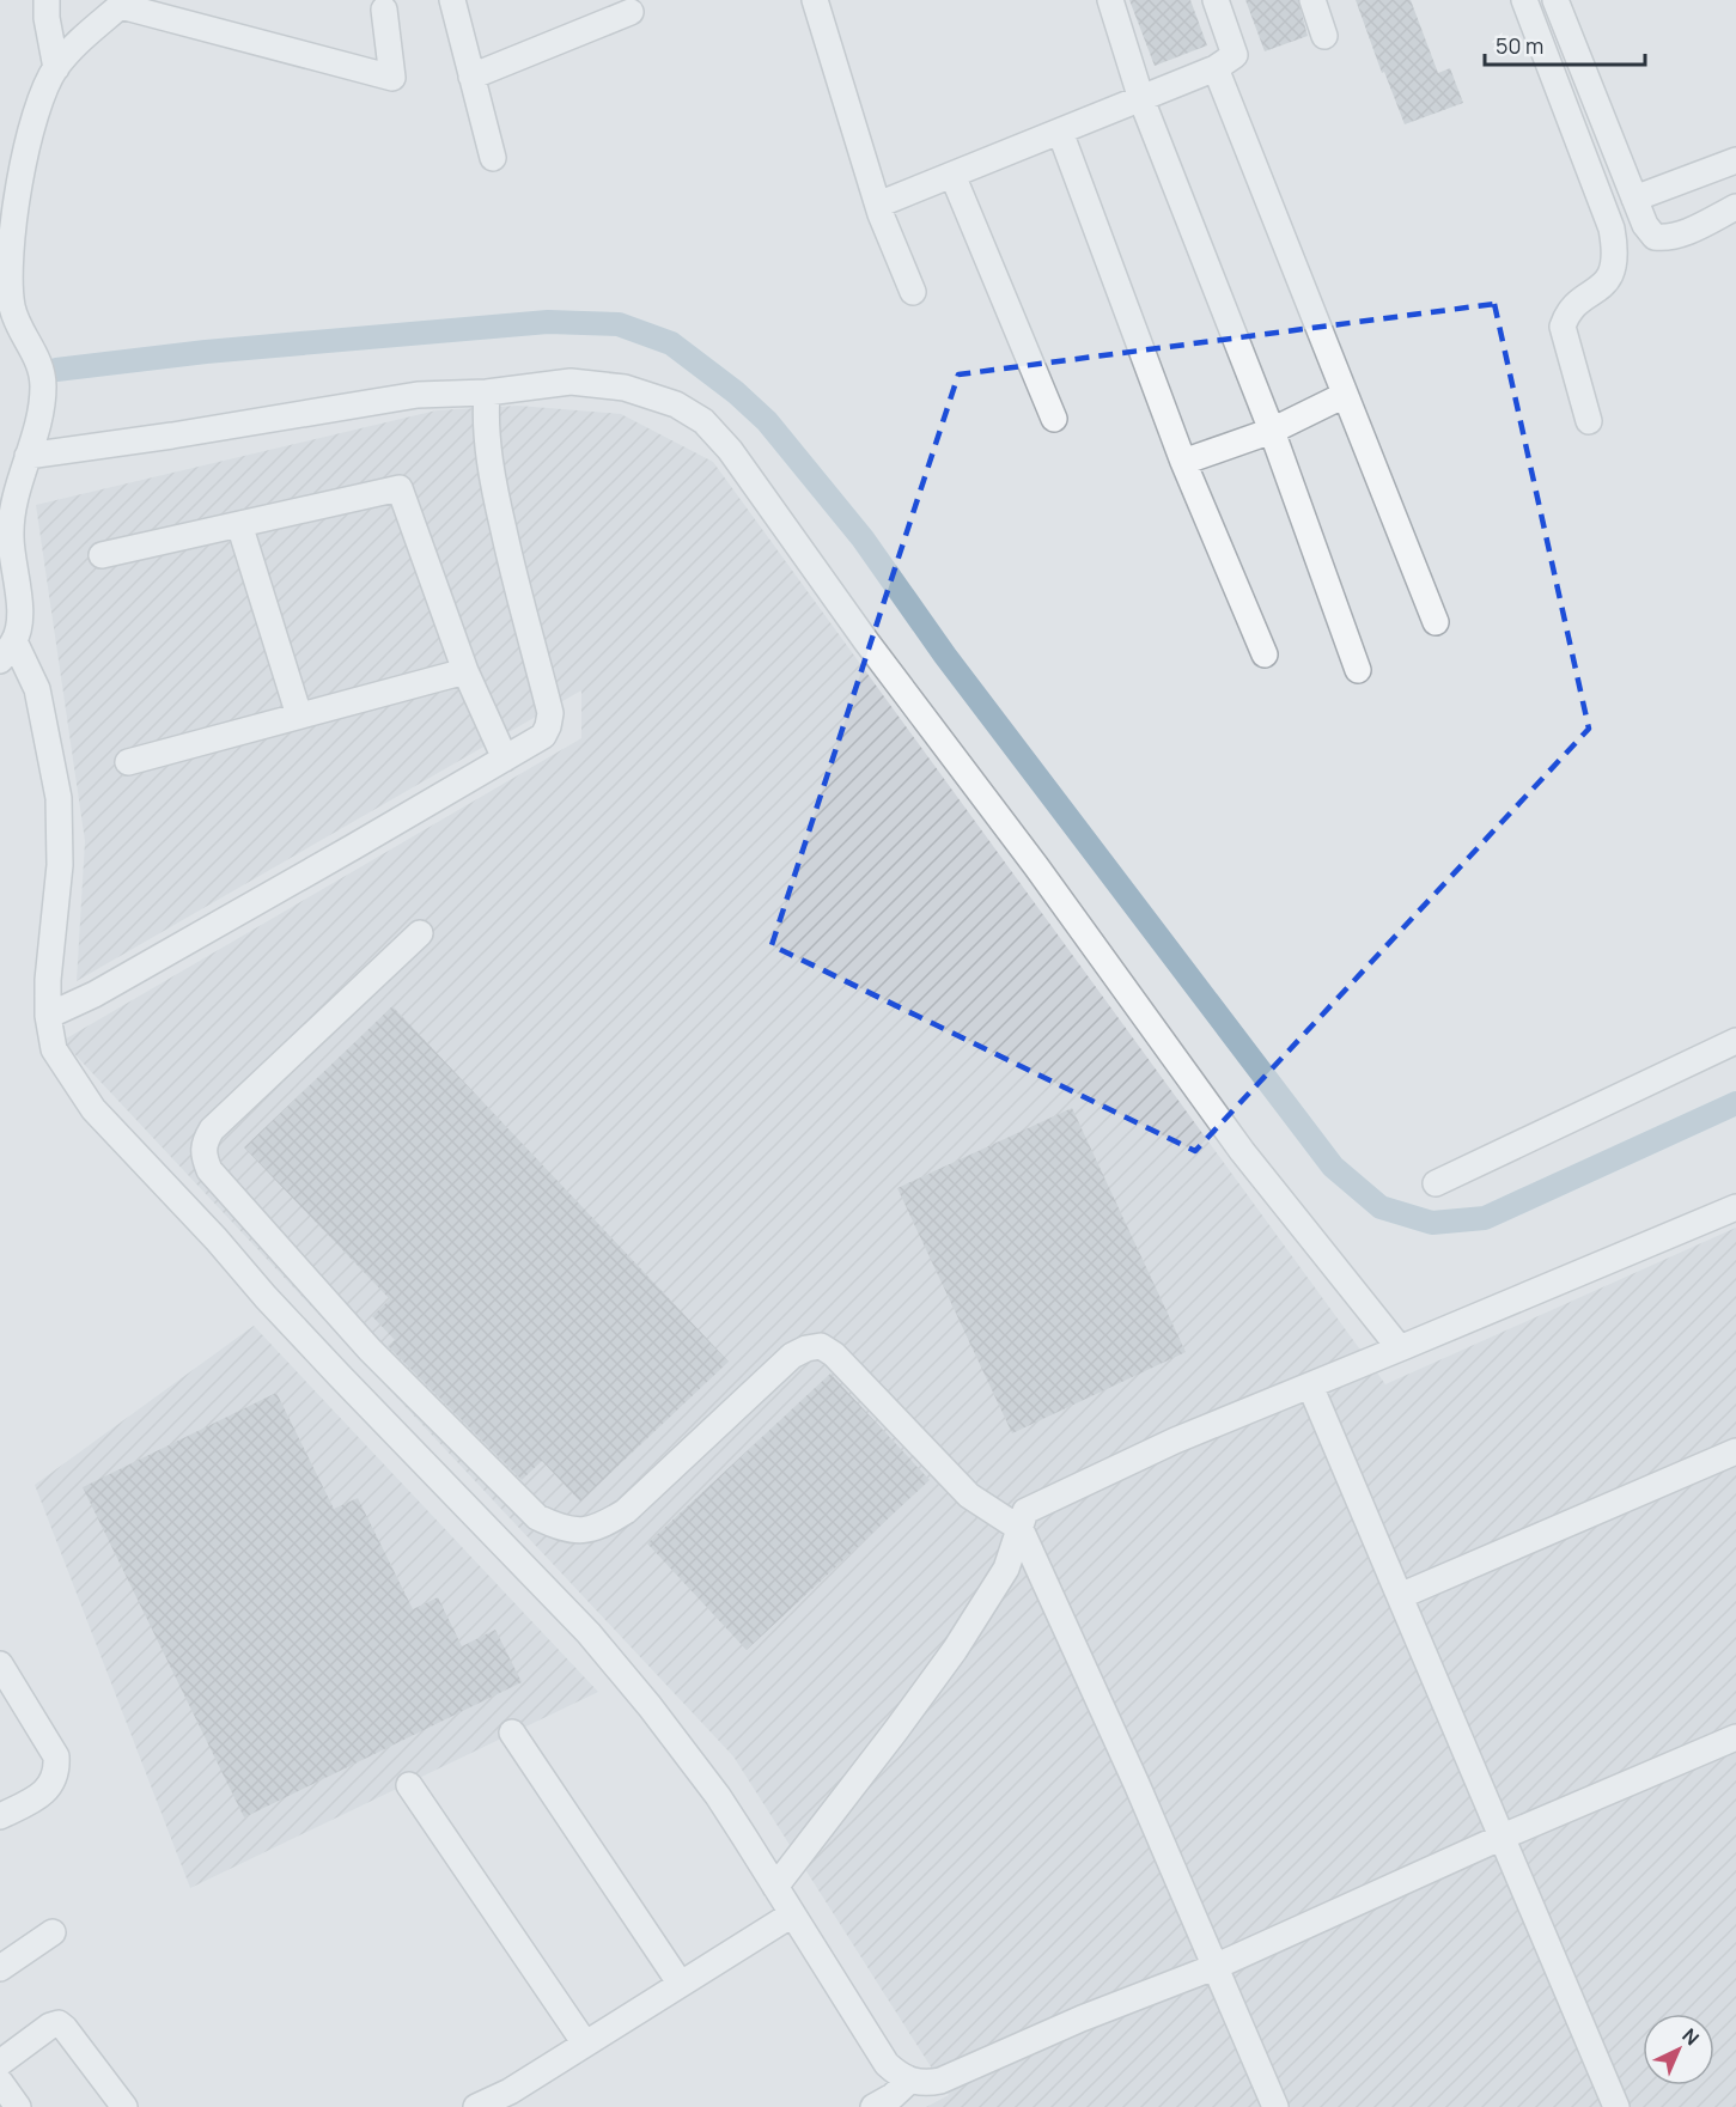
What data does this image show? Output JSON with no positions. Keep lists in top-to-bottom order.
{
  "scale_bar": "50 m",
  "north": "top right"
}
